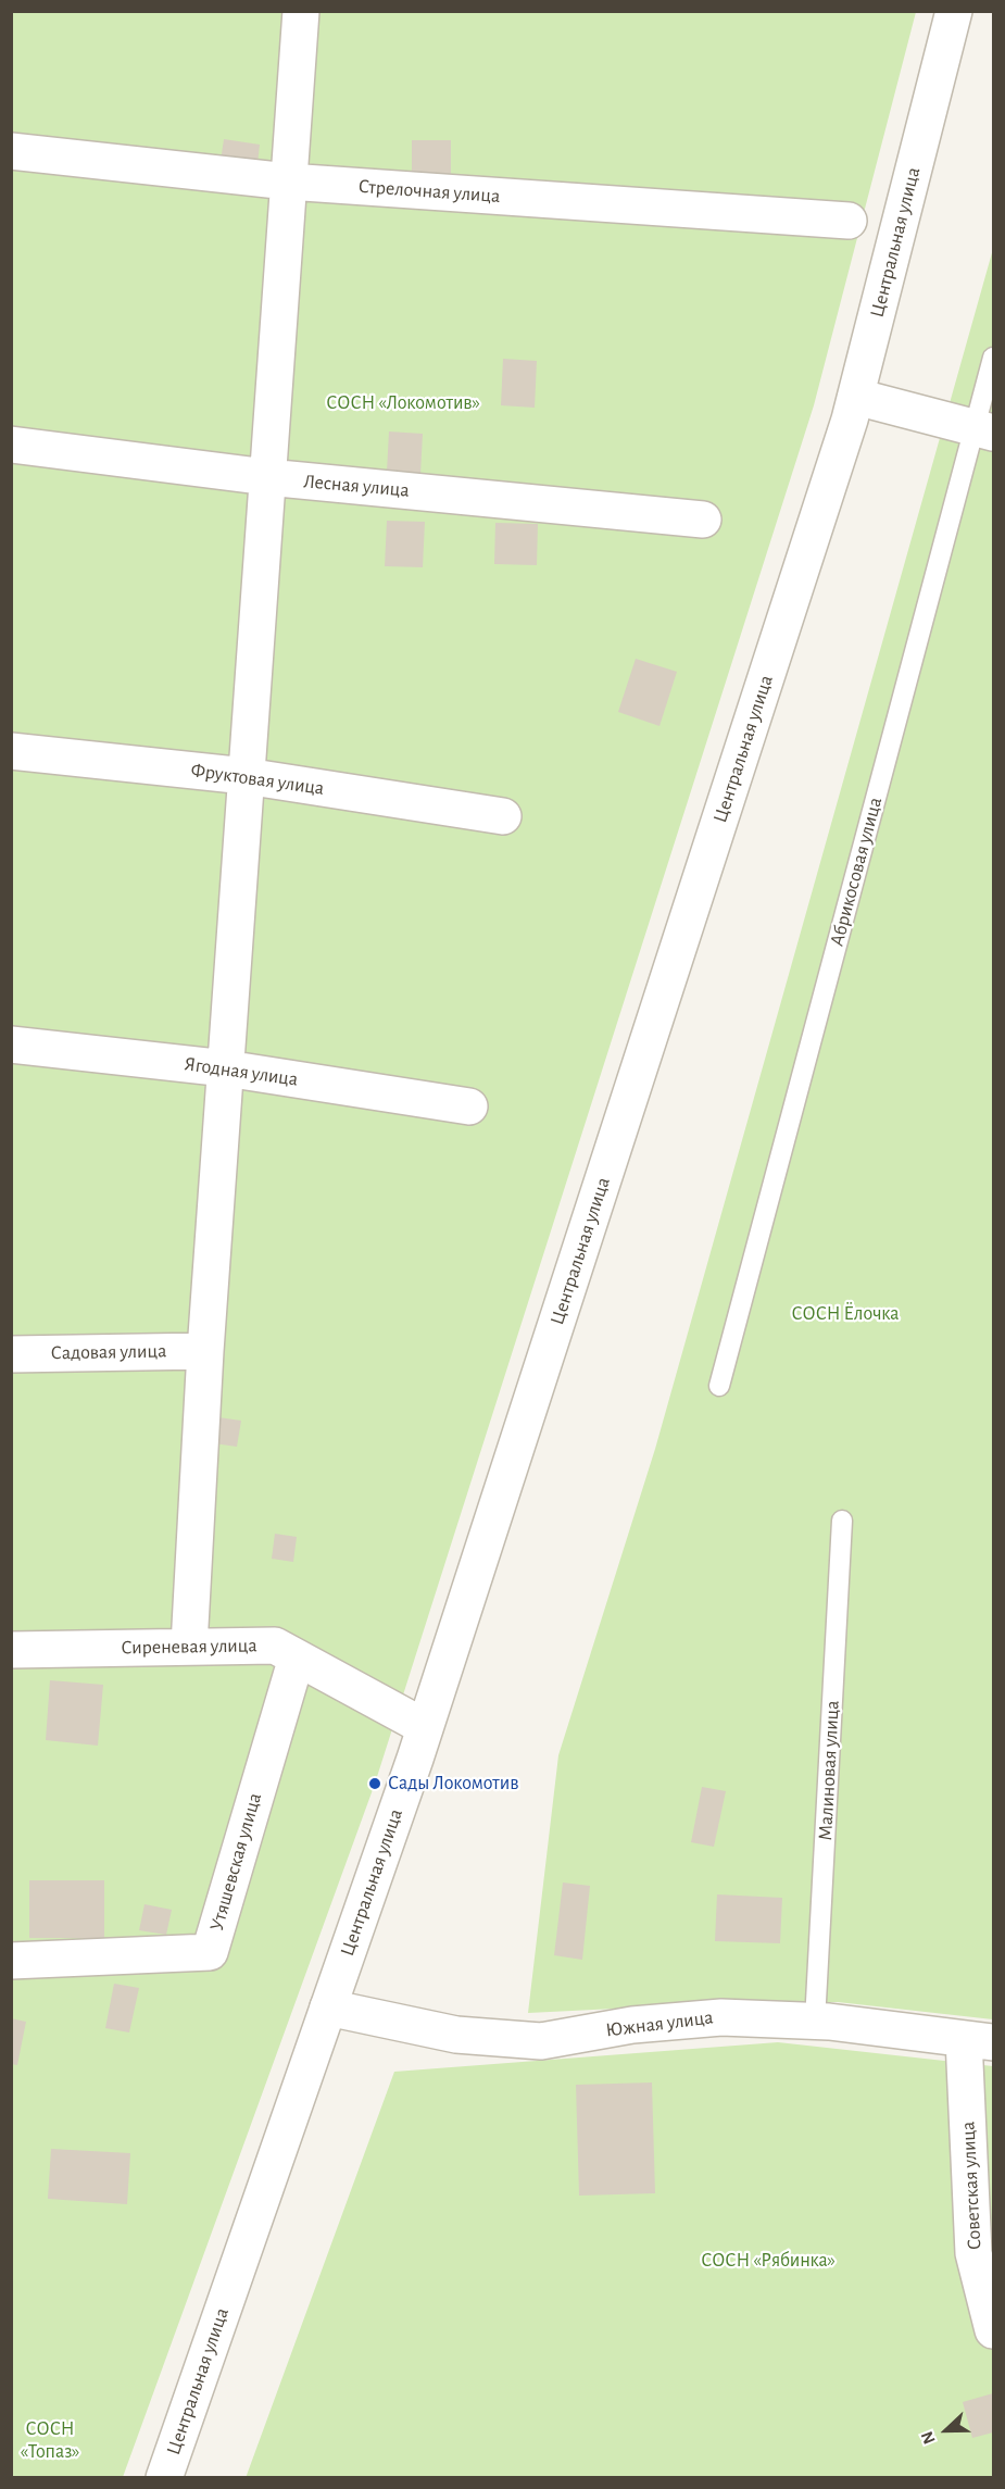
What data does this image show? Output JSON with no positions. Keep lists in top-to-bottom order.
{
  "streets": {
    "street": [
      "Стрелочная улица",
      "Центральная улица",
      "Лесная улица",
      "Фруктовая улица",
      "Ягодная улица",
      "Садовая улица",
      "Сиреневая улица",
      "Утяшевская улица",
      "Южная улица",
      "Советская улица"
    ],
    "lane": ["Абрикосовая улица", "Малиновая улица"]
  },
  "crossings": [
    ["Центральная улица", "Сиреневая улица"],
    ["Центральная улица", "Южная улица"],
    ["Сиреневая улица", "Утяшевская улица"],
    ["Малиновая улица", "Южная улица"],
    ["Южная улица", "Советская улица"]
  ],
  "parks": [
    "СОСН «Локомотив»",
    "СОСН Ёлочка",
    "СОСН «Рябинка»",
    "СОСН «Топаз»"
  ],
  "places": ["Сады Локомотив"],
  "north": "left"
}
